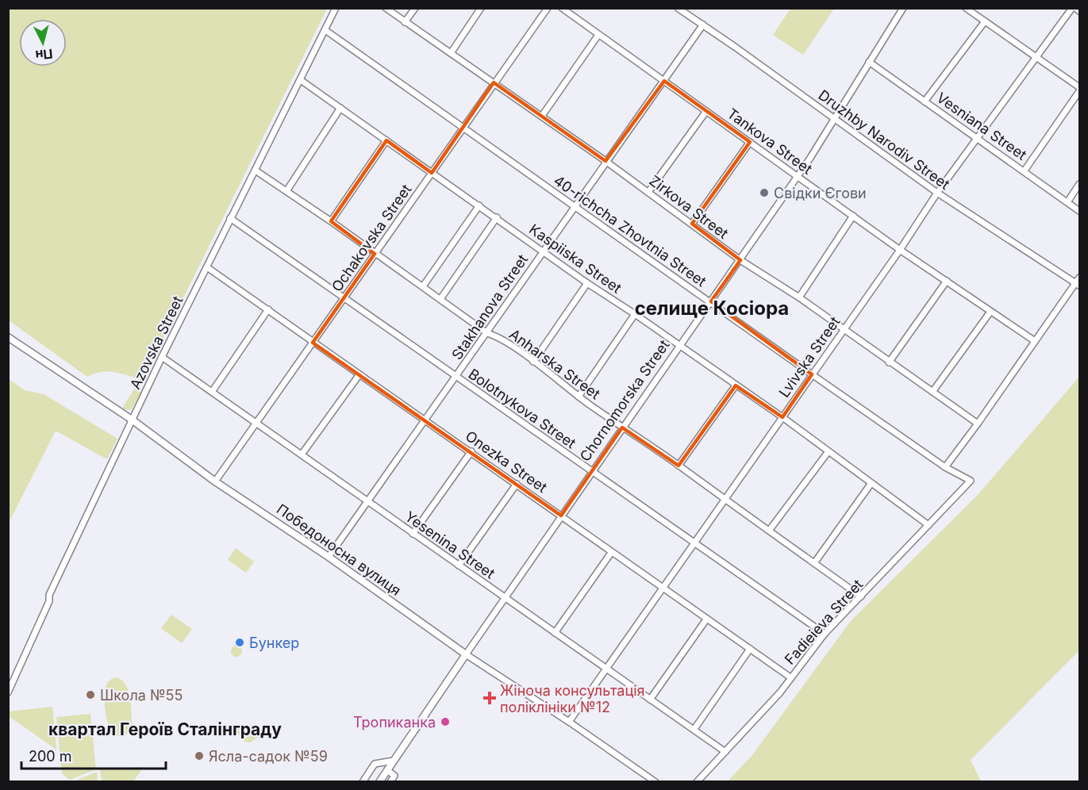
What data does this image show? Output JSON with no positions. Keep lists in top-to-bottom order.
{
  "streets": {
    "street": [
      "Vesniana Street",
      "Druzhby Narodiv Street",
      "Tankova Street",
      "Zirkova Street",
      "40-richcha Zhovtnia Street",
      "Ochakovska Street",
      "Kaspiiska Street",
      "Stakhanova Street",
      "Azovska Street",
      "Lvivska Street",
      "Anharska Street",
      "Chornomorska Street",
      "Bolotnykova Street",
      "Onezka Street",
      "Yesenina Street",
      "Победоносна вулиця",
      "Fadieieva Street"
    ]
  },
  "crossings": [
    ["Vesniana Street", "Lvivska Street"],
    ["Vesniana Street", "Chornomorska Street"],
    ["Druzhby Narodiv Street", "Stakhanova Street"],
    ["Druzhby Narodiv Street", "Lvivska Street"],
    ["Druzhby Narodiv Street", "Chornomorska Street"],
    ["Tankova Street", "Stakhanova Street"],
    ["Tankova Street", "Lvivska Street"],
    ["Tankova Street", "Chornomorska Street"],
    ["Zirkova Street", "Ochakovska Street"],
    ["Zirkova Street", "Stakhanova Street"],
    ["Zirkova Street", "Lvivska Street"],
    ["Zirkova Street", "Chornomorska Street"],
    ["40-richcha Zhovtnia Street", "Ochakovska Street"],
    ["40-richcha Zhovtnia Street", "Stakhanova Street"],
    ["40-richcha Zhovtnia Street", "Azovska Street"],
    ["40-richcha Zhovtnia Street", "Lvivska Street"],
    ["40-richcha Zhovtnia Street", "Chornomorska Street"],
    ["40-richcha Zhovtnia Street", "Fadieieva Street"],
    ["Ochakovska Street", "Kaspiiska Street"],
    ["Ochakovska Street", "Anharska Street"],
    ["Ochakovska Street", "Bolotnykova Street"],
    ["Ochakovska Street", "Onezka Street"],
    ["Ochakovska Street", "Yesenina Street"],
    ["Ochakovska Street", "Победоносна вулиця"],
    ["Kaspiiska Street", "Stakhanova Street"],
    ["Kaspiiska Street", "Azovska Street"],
    ["Kaspiiska Street", "Lvivska Street"],
    ["Kaspiiska Street", "Chornomorska Street"],
    ["Kaspiiska Street", "Fadieieva Street"],
    ["Stakhanova Street", "Anharska Street"],
    ["Stakhanova Street", "Bolotnykova Street"],
    ["Stakhanova Street", "Onezka Street"],
    ["Stakhanova Street", "Yesenina Street"],
    ["Stakhanova Street", "Победоносна вулиця"],
    ["Azovska Street", "Anharska Street"],
    ["Azovska Street", "Bolotnykova Street"],
    ["Azovska Street", "Onezka Street"],
    ["Azovska Street", "Yesenina Street"],
    ["Azovska Street", "Победоносна вулиця"],
    ["Lvivska Street", "Anharska Street"],
    ["Lvivska Street", "Bolotnykova Street"],
    ["Lvivska Street", "Onezka Street"],
    ["Lvivska Street", "Yesenina Street"],
    ["Lvivska Street", "Победоносна вулиця"],
    ["Anharska Street", "Chornomorska Street"],
    ["Anharska Street", "Fadieieva Street"],
    ["Chornomorska Street", "Bolotnykova Street"],
    ["Chornomorska Street", "Onezka Street"],
    ["Chornomorska Street", "Yesenina Street"],
    ["Chornomorska Street", "Победоносна вулиця"],
    ["Bolotnykova Street", "Fadieieva Street"],
    ["Onezka Street", "Fadieieva Street"],
    ["Yesenina Street", "Fadieieva Street"]
  ],
  "districts": ["селище Косіора", "квартал Героїв Сталінграду"],
  "places": {
    "other": [
      "Свідки Єгови",
      "Бункер",
      "Школа №55",
      "Тропиканка",
      "Ясла-садок №59"
    ],
    "health": ["Жіноча консультація поліклініки №12"]
  },
  "scale_bar": "200 m",
  "north": "bottom"
}
